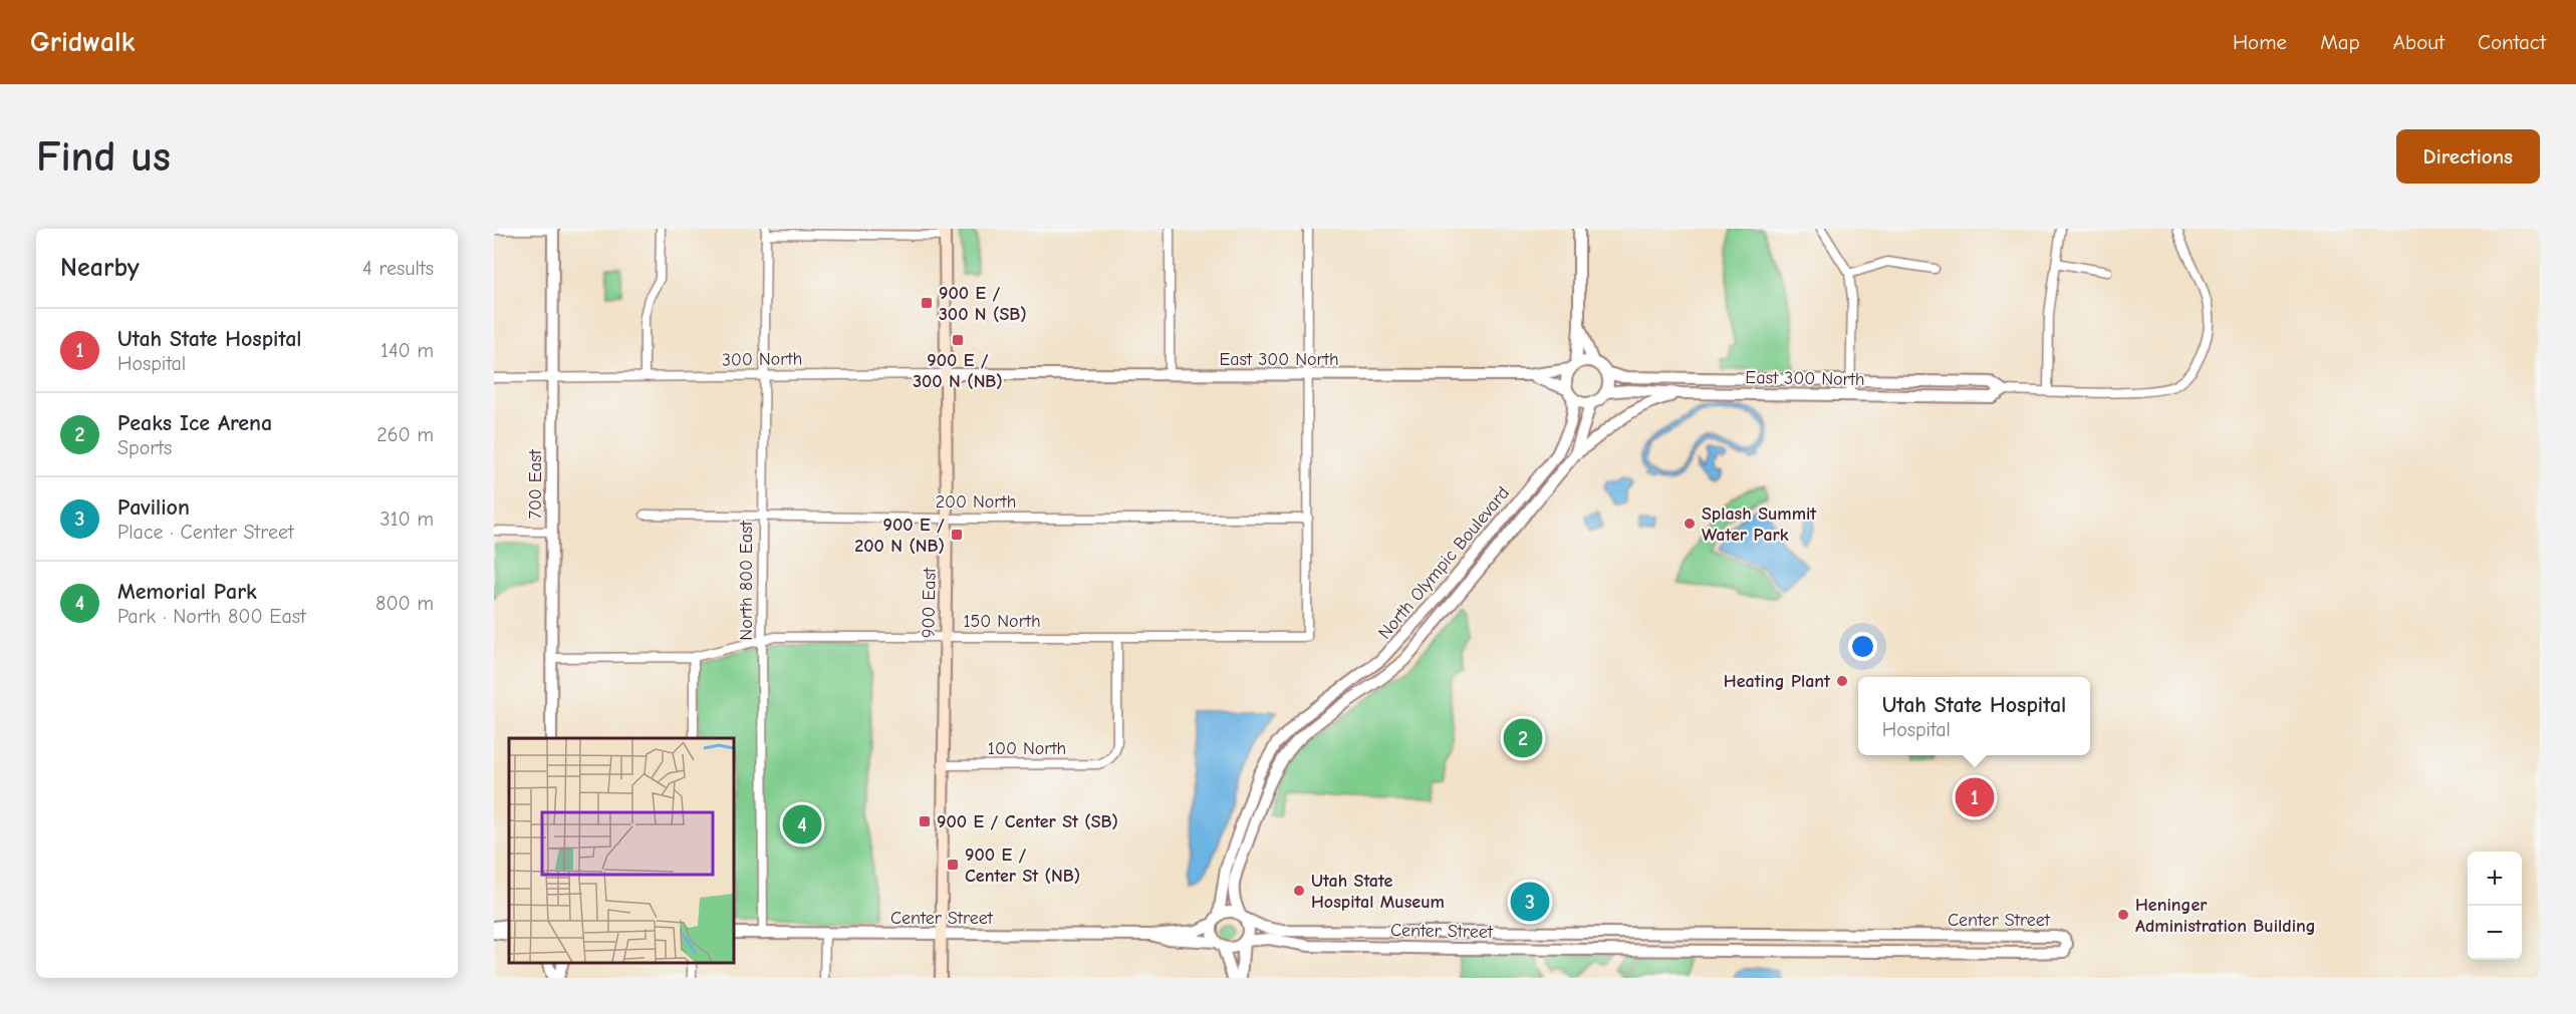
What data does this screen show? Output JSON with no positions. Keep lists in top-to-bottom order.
{
  "streets": {
    "main road": ["900 East"],
    "street": [
      "300 North",
      "East 300 North",
      "700 East",
      "200 North",
      "North Olympic Boulevard",
      "North 800 East",
      "150 North",
      "100 North",
      "Center Street"
    ]
  },
  "crossings": [
    ["300 North", "East 300 North"],
    ["300 North", "700 East"],
    ["300 North", "North 800 East"],
    ["300 North", "900 East"],
    ["East 300 North", "North Olympic Boulevard"],
    ["700 East", "150 North"],
    ["200 North", "North 800 East"],
    ["200 North", "900 East"],
    ["200 North", "150 North"],
    ["North Olympic Boulevard", "Center Street"],
    ["North 800 East", "150 North"],
    ["North 800 East", "Center Street"],
    ["900 East", "150 North"],
    ["900 East", "100 North"],
    ["900 East", "Center Street"],
    ["150 North", "100 North"]
  ],
  "places": {
    "transit": [
      "900 E / 300 N (SB)",
      "900 E / 300 N (NB)",
      "900 E / 200 N (NB)",
      "900 E / Center St (SB)",
      "900 E / Center St (NB)"
    ],
    "other": [
      "Splash Summit Water Park",
      "Heating Plant",
      "Utah State Hospital Museum",
      "Heninger Administration Building"
    ]
  },
  "page": {
    "header": "Gridwalk",
    "nav": [
      "Home",
      "Map",
      "About",
      "Contact"
    ],
    "buttons": "Directions",
    "title": "Find us",
    "heading": ["Nearby", "4 results"],
    "list": [
      {
        "mark": "1",
        "name": "Utah State Hospital",
        "note": "Hospital",
        "value": "140 m"
      },
      {
        "mark": "2",
        "name": "Peaks Ice Arena",
        "note": "Sports",
        "value": "260 m"
      },
      {
        "mark": "3",
        "name": "Pavilion",
        "note": "Place · Center Street",
        "value": "310 m"
      },
      {
        "mark": "4",
        "name": "Memorial Park",
        "note": "Park · North 800 East",
        "value": "800 m"
      }
    ],
    "popup": ["Utah State Hospital", "Hospital"],
    "pins": [
      "2",
      "1",
      "4",
      "3"
    ],
    "map_buttons": ["+", "−"]
  }
}
